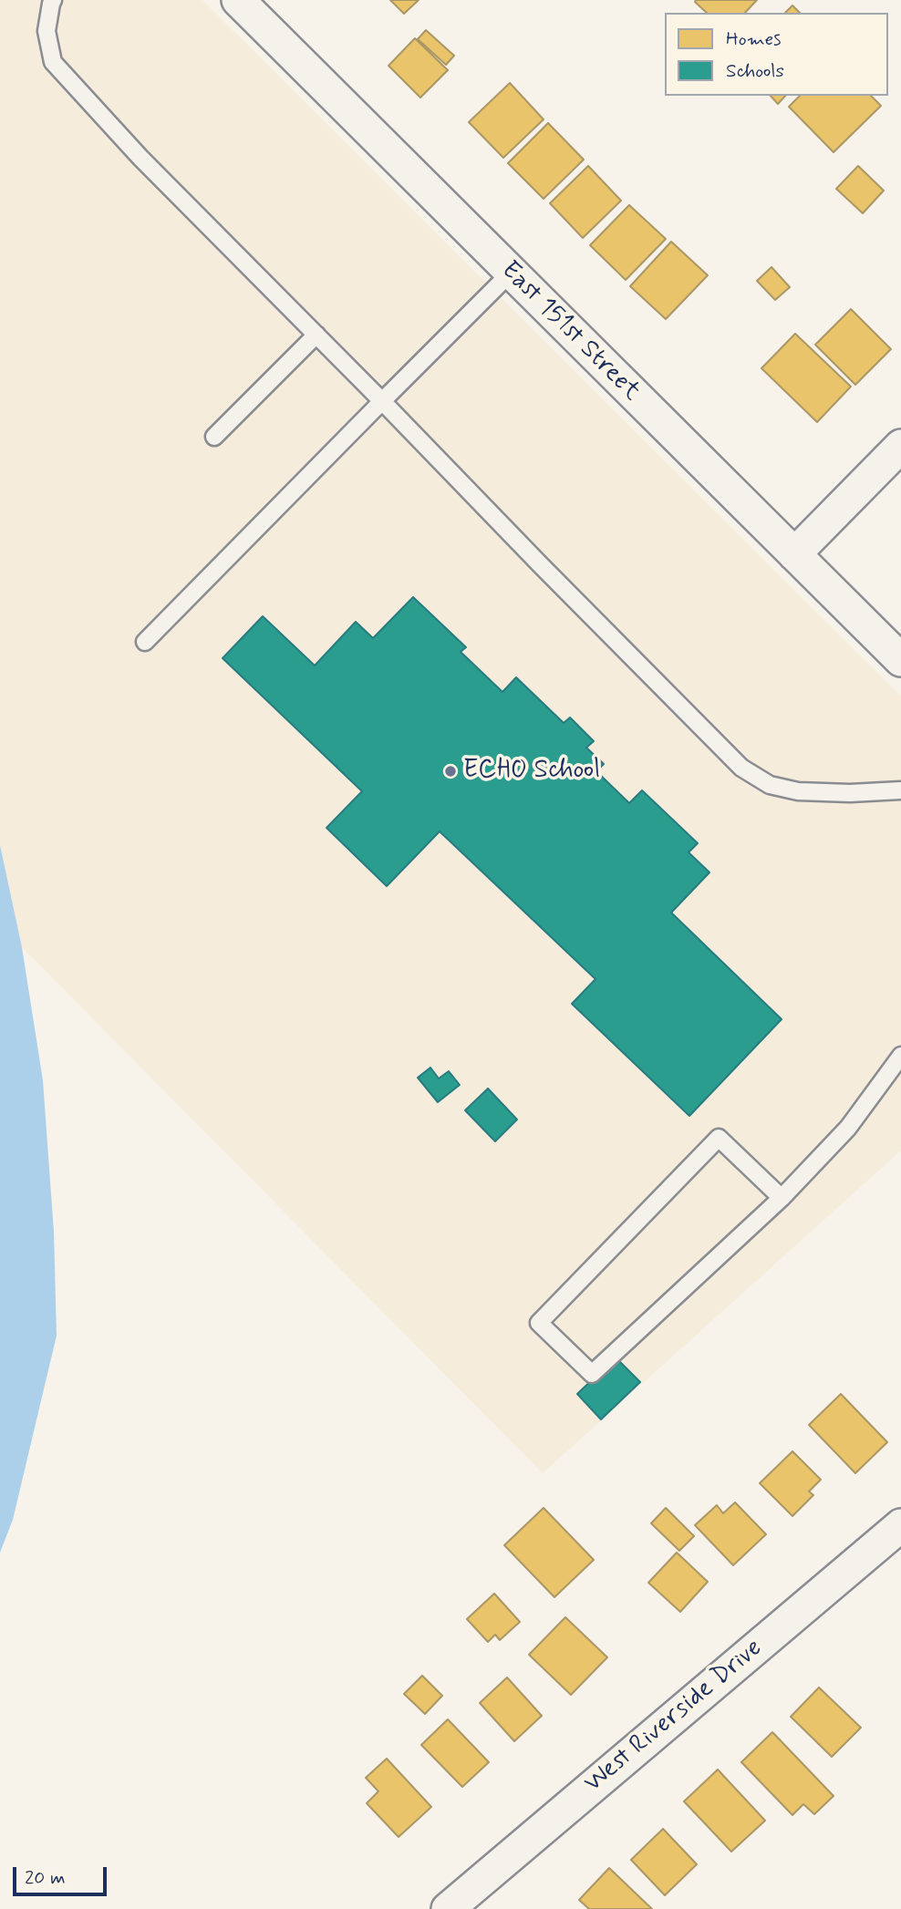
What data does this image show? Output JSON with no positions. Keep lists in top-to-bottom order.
{
  "streets": {
    "street": ["East 151st Street", "West Riverside Drive"]
  },
  "places": ["ECHO School"],
  "legend": ["Homes", "Schools"],
  "scale_bar": "20 m"
}
